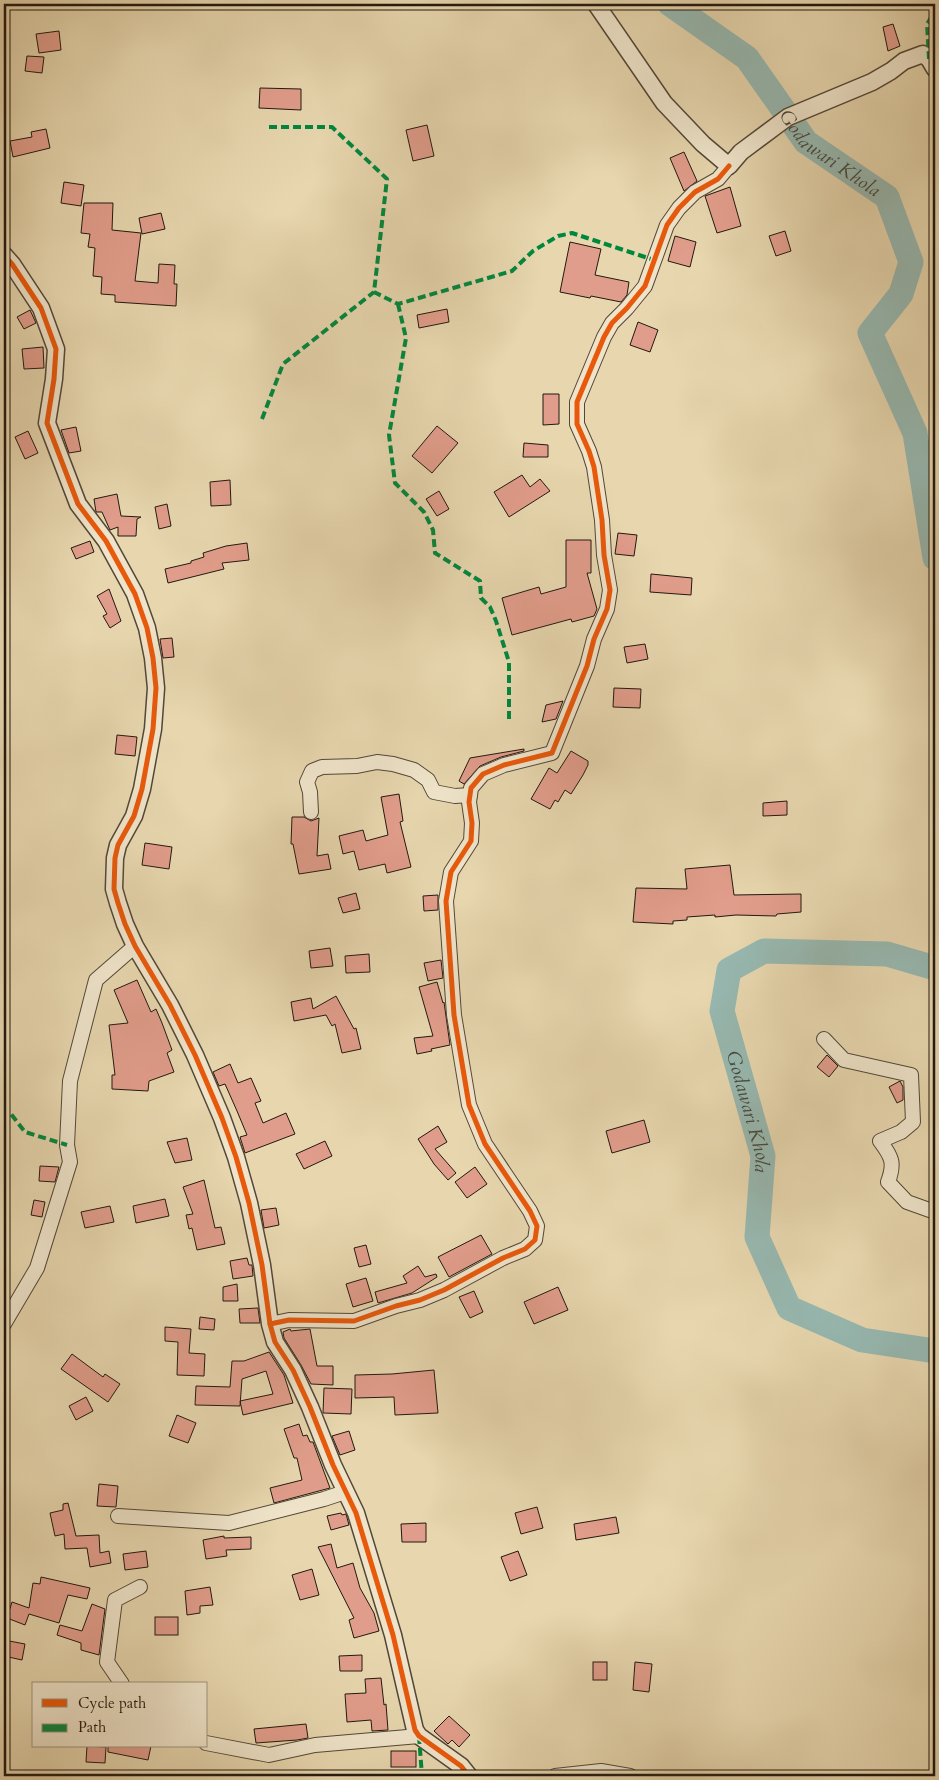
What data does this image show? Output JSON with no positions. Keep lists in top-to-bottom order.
{
  "water": ["Godawari Khola"],
  "legend": ["Cycle path", "Path"]
}
